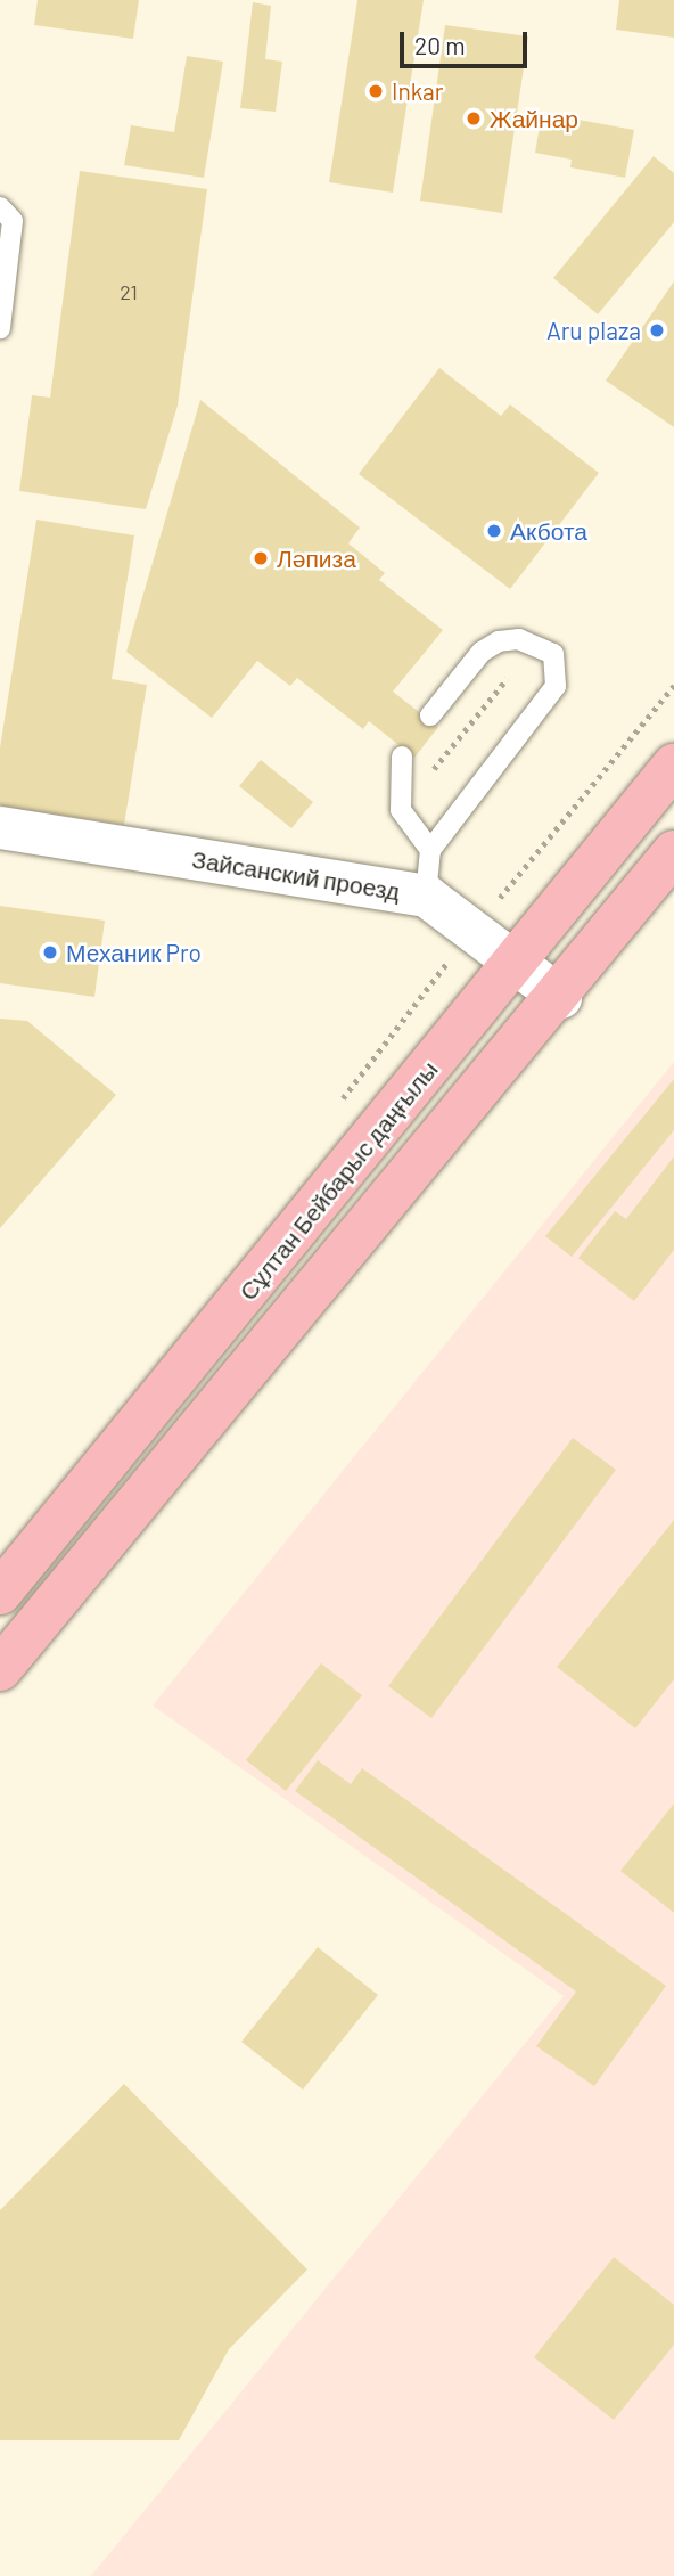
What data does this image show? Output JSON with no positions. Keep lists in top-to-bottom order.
{
  "streets": {
    "main road": ["Сұлтан Бейбарыс даңғылы"],
    "street": ["Зайсанский проезд"]
  },
  "crossings": [
    ["Зайсанский проезд", "Сұлтан Бейбарыс даңғылы"]
  ],
  "places": [
    "Inkar",
    "Жайнар",
    "Aru plaza",
    "Акбота",
    "Ләпиза",
    "Механик Pro"
  ],
  "house_numbers": ["21"],
  "scale_bar": "20 m"
}
